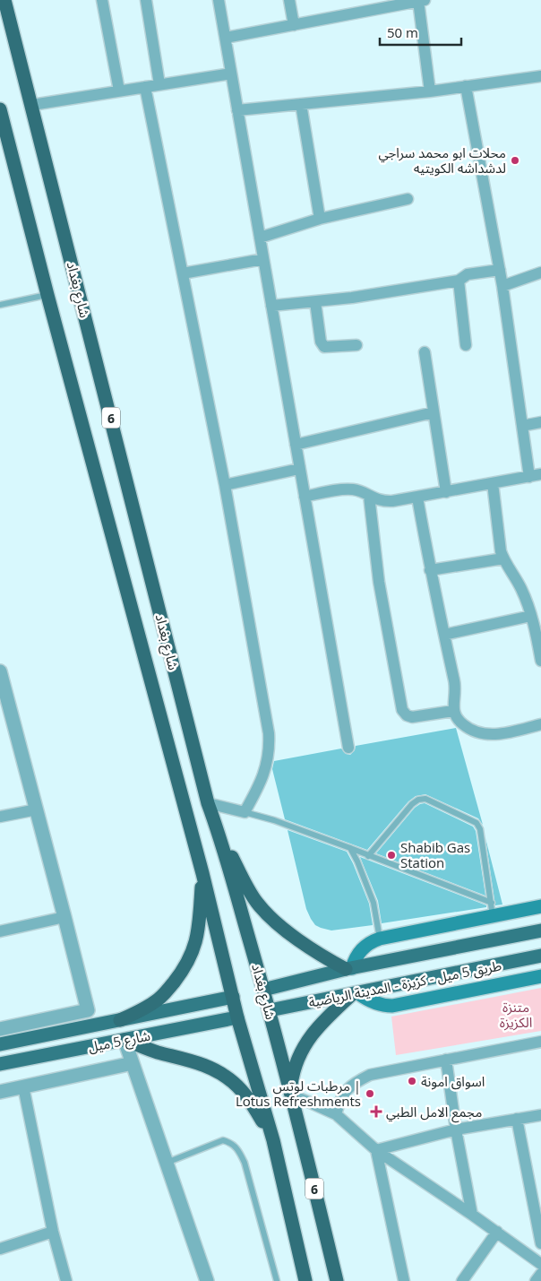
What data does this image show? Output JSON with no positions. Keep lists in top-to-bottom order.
{
  "streets": {
    "highway": ["شارع بغداد", "6"],
    "main road": ["طريق 5 ميل - كزيزة - المدينة الرياضية", "شارع 5 ميل"]
  },
  "crossings": [
    ["شارع بغداد", "طريق 5 ميل - كزيزة - المدينة الرياضية"],
    ["شارع بغداد", "شارع 5 ميل"]
  ],
  "parks": ["متنزة الكزيزة"],
  "places": {
    "other": [
      "محلات ابو محمد سراجي لدشداشه الكويتيه",
      "Shabib Gas Station",
      "اسواق امونة",
      "مرطبات لوتس | Lotus Refreshments"
    ],
    "health": ["مجمع الامل الطبي"]
  },
  "scale_bar": "50 m"
}
